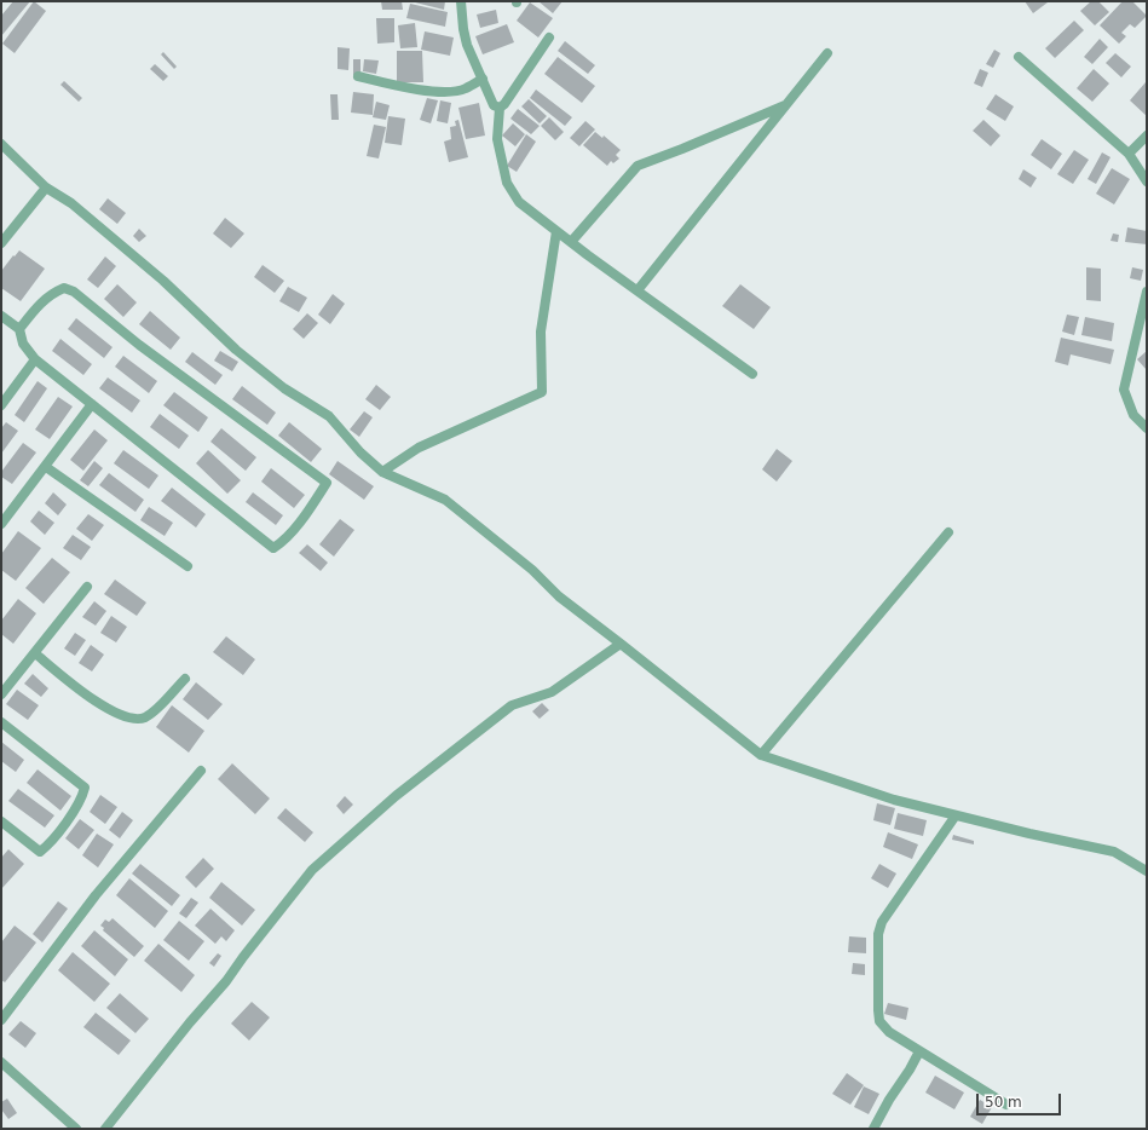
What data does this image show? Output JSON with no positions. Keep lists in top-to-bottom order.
{
  "scale_bar": "50 m"
}
